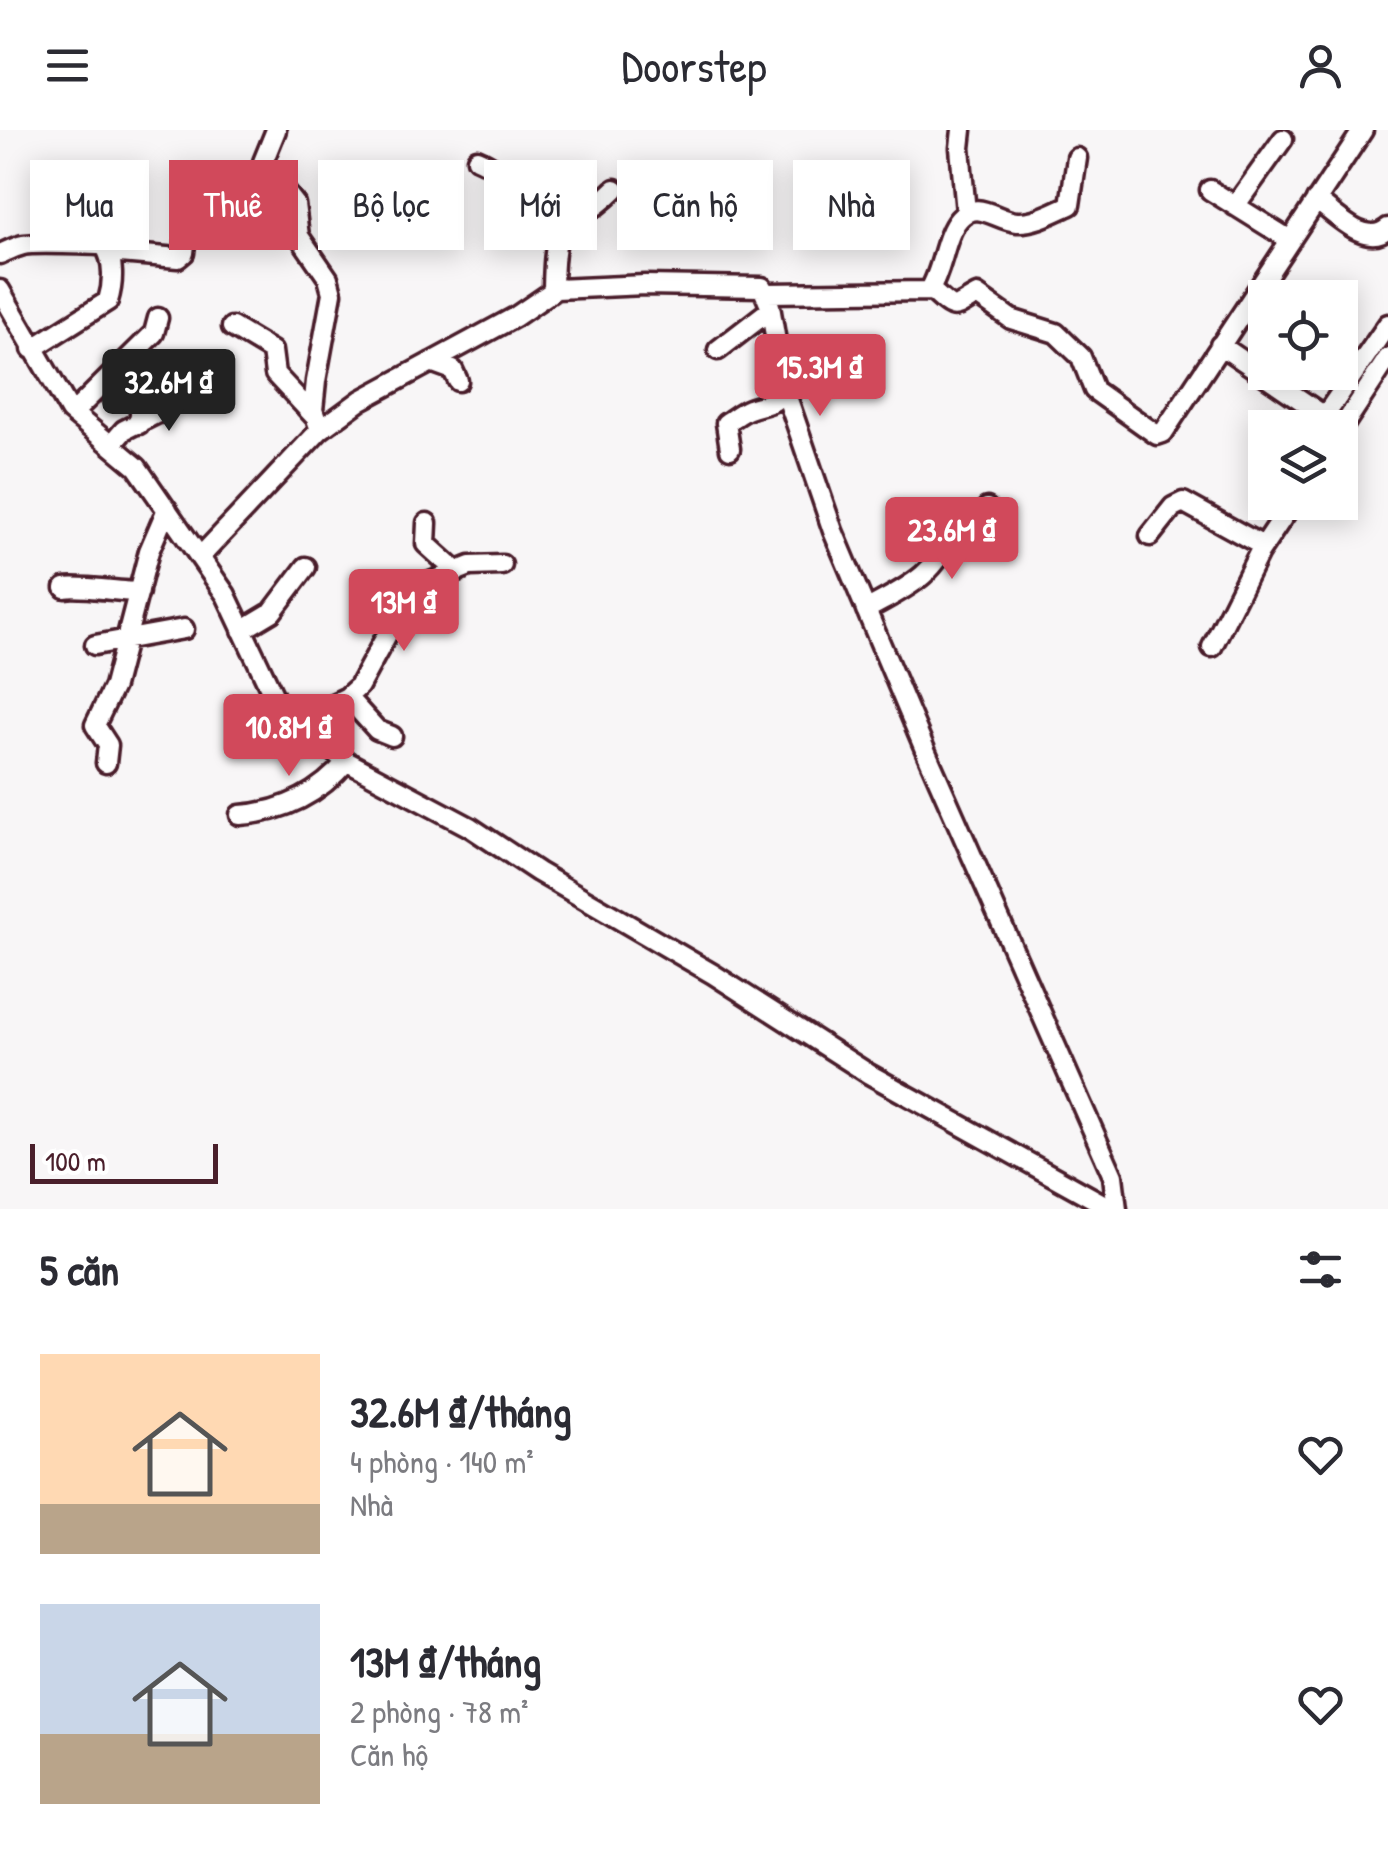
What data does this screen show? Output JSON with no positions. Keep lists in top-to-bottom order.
{
  "scale_bar": "100 m",
  "page": {
    "header": "Doorstep",
    "chip": [
      "Mua",
      "Thuê",
      "Bộ lọc",
      "Mới",
      "Căn hộ",
      "Nhà"
    ],
    "price": [
      "15.3M ₫",
      "32.6M ₫",
      "23.6M ₫",
      "13M ₫",
      "10.8M ₫"
    ],
    "scale": "100 m",
    "heading": "5 căn",
    "list": [
      {
        "name": "32.6M ₫/tháng",
        "note": "4 phòng · 140 m² · Nhà"
      },
      {
        "name": "13M ₫/tháng",
        "note": "2 phòng · 78 m² · Căn hộ"
      }
    ]
  }
}
